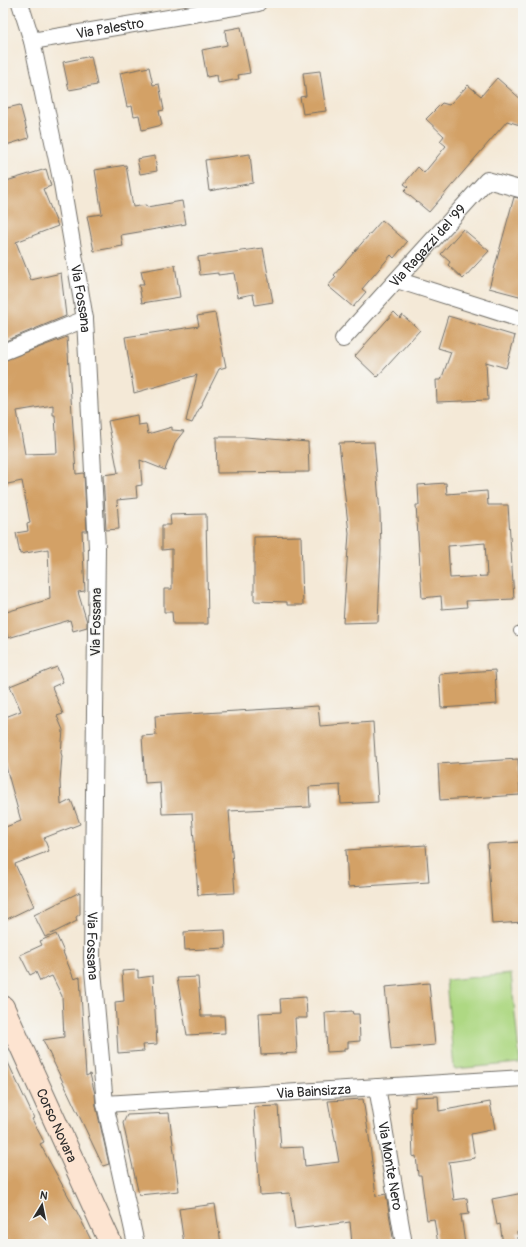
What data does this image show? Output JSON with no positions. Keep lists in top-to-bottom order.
{
  "streets": {
    "main road": ["Corso Novara"],
    "street": [
      "Via Palestro",
      "Via Ragazzi del '99",
      "Via Fossana",
      "Via Bainsizza",
      "Via Monte Nero"
    ]
  },
  "crossings": [
    ["Via Palestro", "Via Fossana"],
    ["Via Fossana", "Via Bainsizza"],
    ["Via Bainsizza", "Via Monte Nero"]
  ],
  "north": "top"
}
